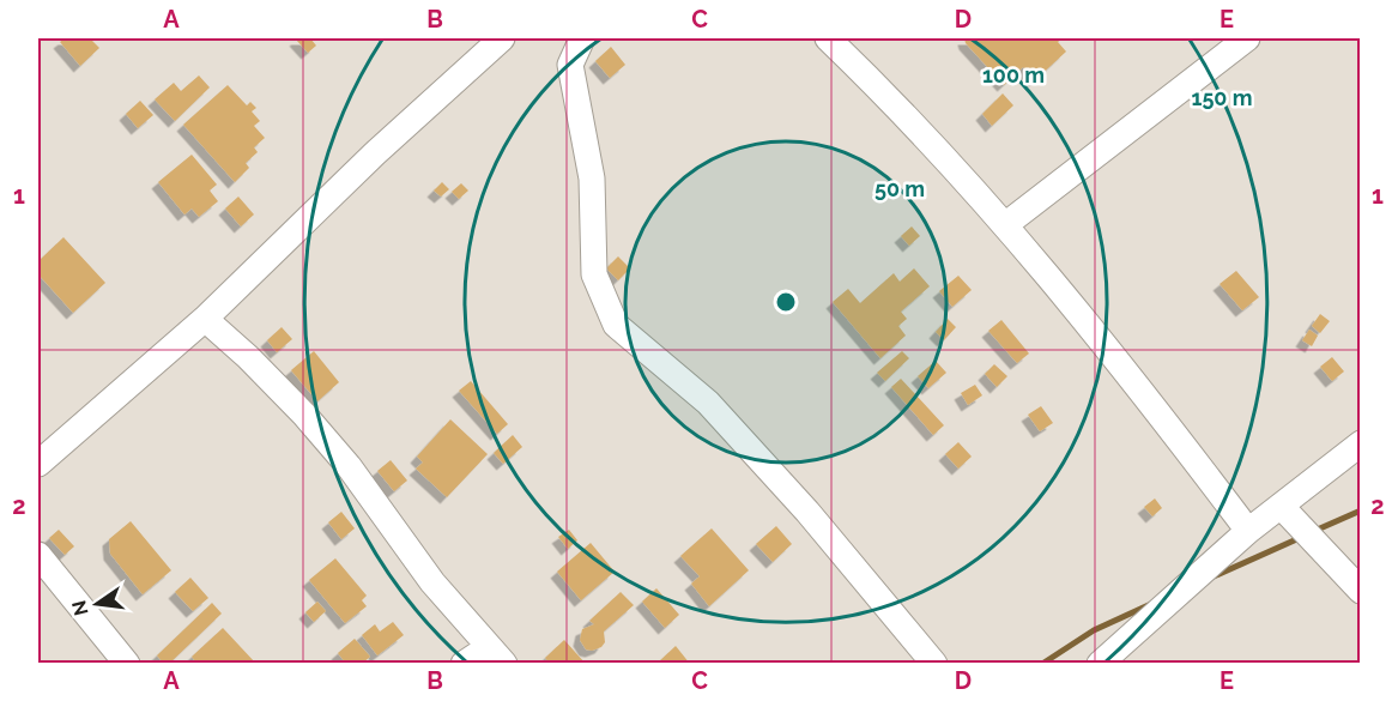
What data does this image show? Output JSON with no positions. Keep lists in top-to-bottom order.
{
  "north": "left",
  "grid": {
    "columns": [
      "A",
      "B",
      "C",
      "D",
      "E"
    ],
    "rows": ["1", "2"]
  },
  "rings": ["100 m", "150 m", "50 m"]
}
